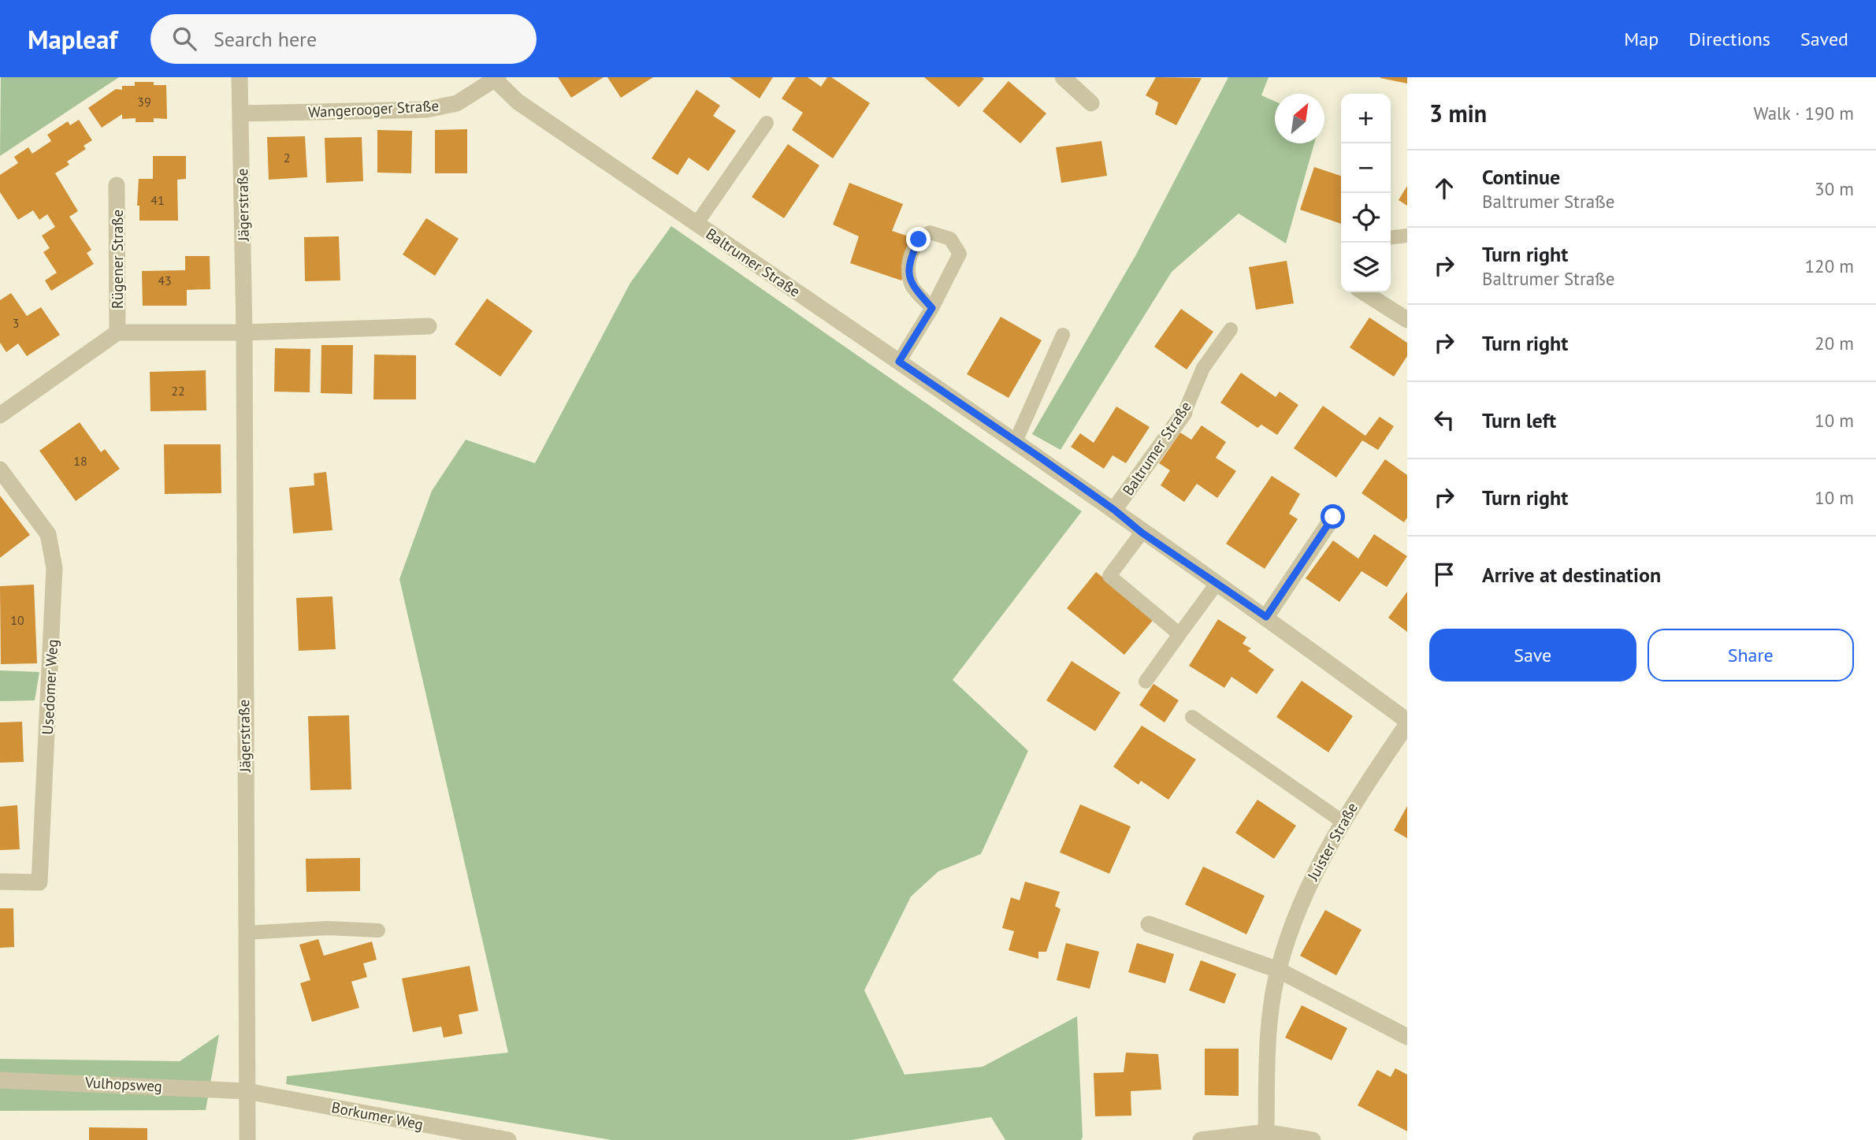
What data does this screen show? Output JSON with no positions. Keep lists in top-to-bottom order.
{
  "streets": {
    "street": [
      "Wangerooger Straße",
      "Jägerstraße",
      "Rügener Straße",
      "Baltrumer Straße",
      "Usedomer Weg",
      "Juister Straße",
      "Vulhopsweg",
      "Borkumer Weg"
    ]
  },
  "crossings": [
    ["Wangerooger Straße", "Jägerstraße"],
    ["Wangerooger Straße", "Baltrumer Straße"],
    ["Jägerstraße", "Vulhopsweg"],
    ["Jägerstraße", "Borkumer Weg"],
    ["Baltrumer Straße", "Juister Straße"],
    ["Vulhopsweg", "Borkumer Weg"]
  ],
  "house_numbers": [
    "39",
    "2",
    "41",
    "43",
    "3",
    "22",
    "18",
    "10"
  ],
  "north": "top right",
  "page": {
    "header": "Mapleaf",
    "search": "Search here",
    "nav": ["Map", "Directions", "Saved"],
    "heading": ["3 min", "Walk · 190 m"],
    "map_buttons": ["+", "−"],
    "list": [
      ["Continue", "Baltrumer Straße", "30 m"],
      ["Turn right", "Baltrumer Straße", "120 m"],
      ["Turn right", "20 m"],
      ["Turn left", "10 m"],
      ["Turn right", "10 m"],
      "Arrive at destination"
    ],
    "buttons": ["Save", "Share"]
  }
}
